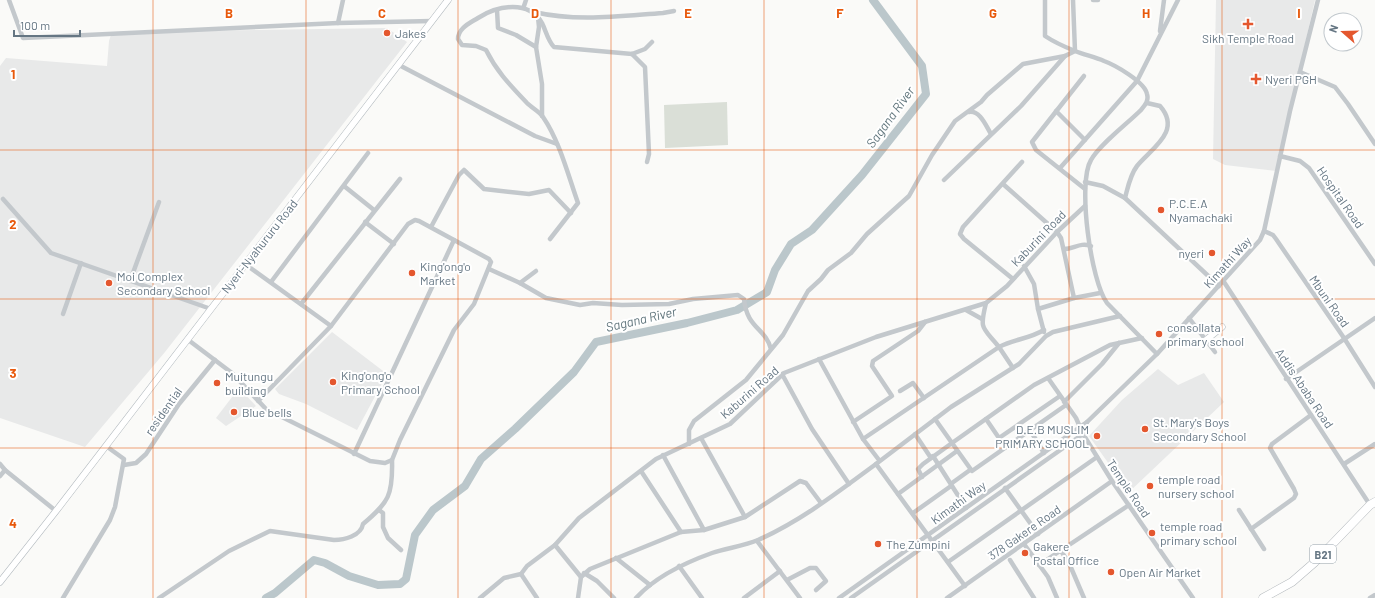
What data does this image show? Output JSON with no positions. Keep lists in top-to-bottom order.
{
  "streets": {
    "highway": ["B21"],
    "main road": ["Nyeri-Nyahururu Road"],
    "street": [
      "Hospital Road",
      "Kaburini Road",
      "Kimathi Way",
      "Mbuni Road",
      "Addis Ababa Road",
      "residential",
      "Temple Road",
      "378 Gakere Road"
    ]
  },
  "crossings": [
    ["Hospital Road", "Kimathi Way"],
    ["Kimathi Way", "Mbuni Road"],
    ["Kimathi Way", "Addis Ababa Road"],
    ["Kimathi Way", "Temple Road"],
    ["Addis Ababa Road", "B21"],
    ["Temple Road", "378 Gakere Road"]
  ],
  "water": ["Sagana River"],
  "places": {
    "health": ["Sikh Temple Road", "Nyeri PGH"],
    "other": [
      "Jakes",
      "P.C.E.A Nyamachaki",
      "nyeri",
      "King'ong'o Market",
      "Moi Complex Secondary School",
      "consollata primary school",
      "King'ong'o Primary School",
      "Muitungu building",
      "Blue bells",
      "St. Mary's Boys Secondary School",
      "D.E.B MUSLIM PRIMARY SCHOOL",
      "temple road nursery school",
      "temple road primary school",
      "The Zúmpini",
      "Gakere Postal Office",
      "Open Air Market"
    ]
  },
  "scale_bar": "100 m",
  "north": "left",
  "grid": {
    "columns": [
      "B",
      "C",
      "D",
      "E",
      "F",
      "G",
      "H",
      "I"
    ],
    "rows": [
      "1",
      "2",
      "3",
      "4"
    ]
  }
}
